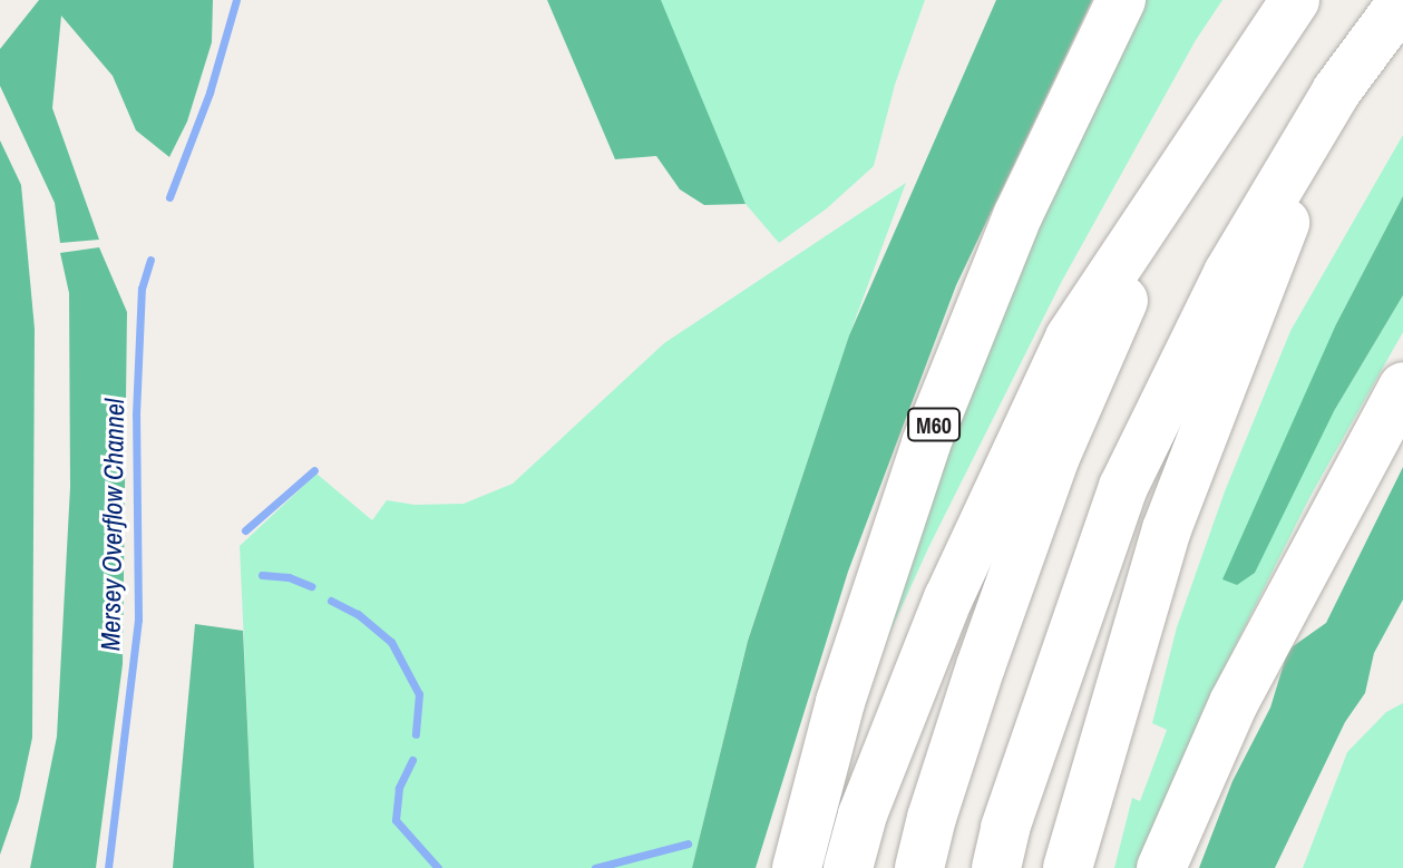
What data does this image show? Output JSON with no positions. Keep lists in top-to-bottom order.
{
  "streets": {
    "highway": ["M60"]
  },
  "water": ["Mersey Overflow Channel"]
}
